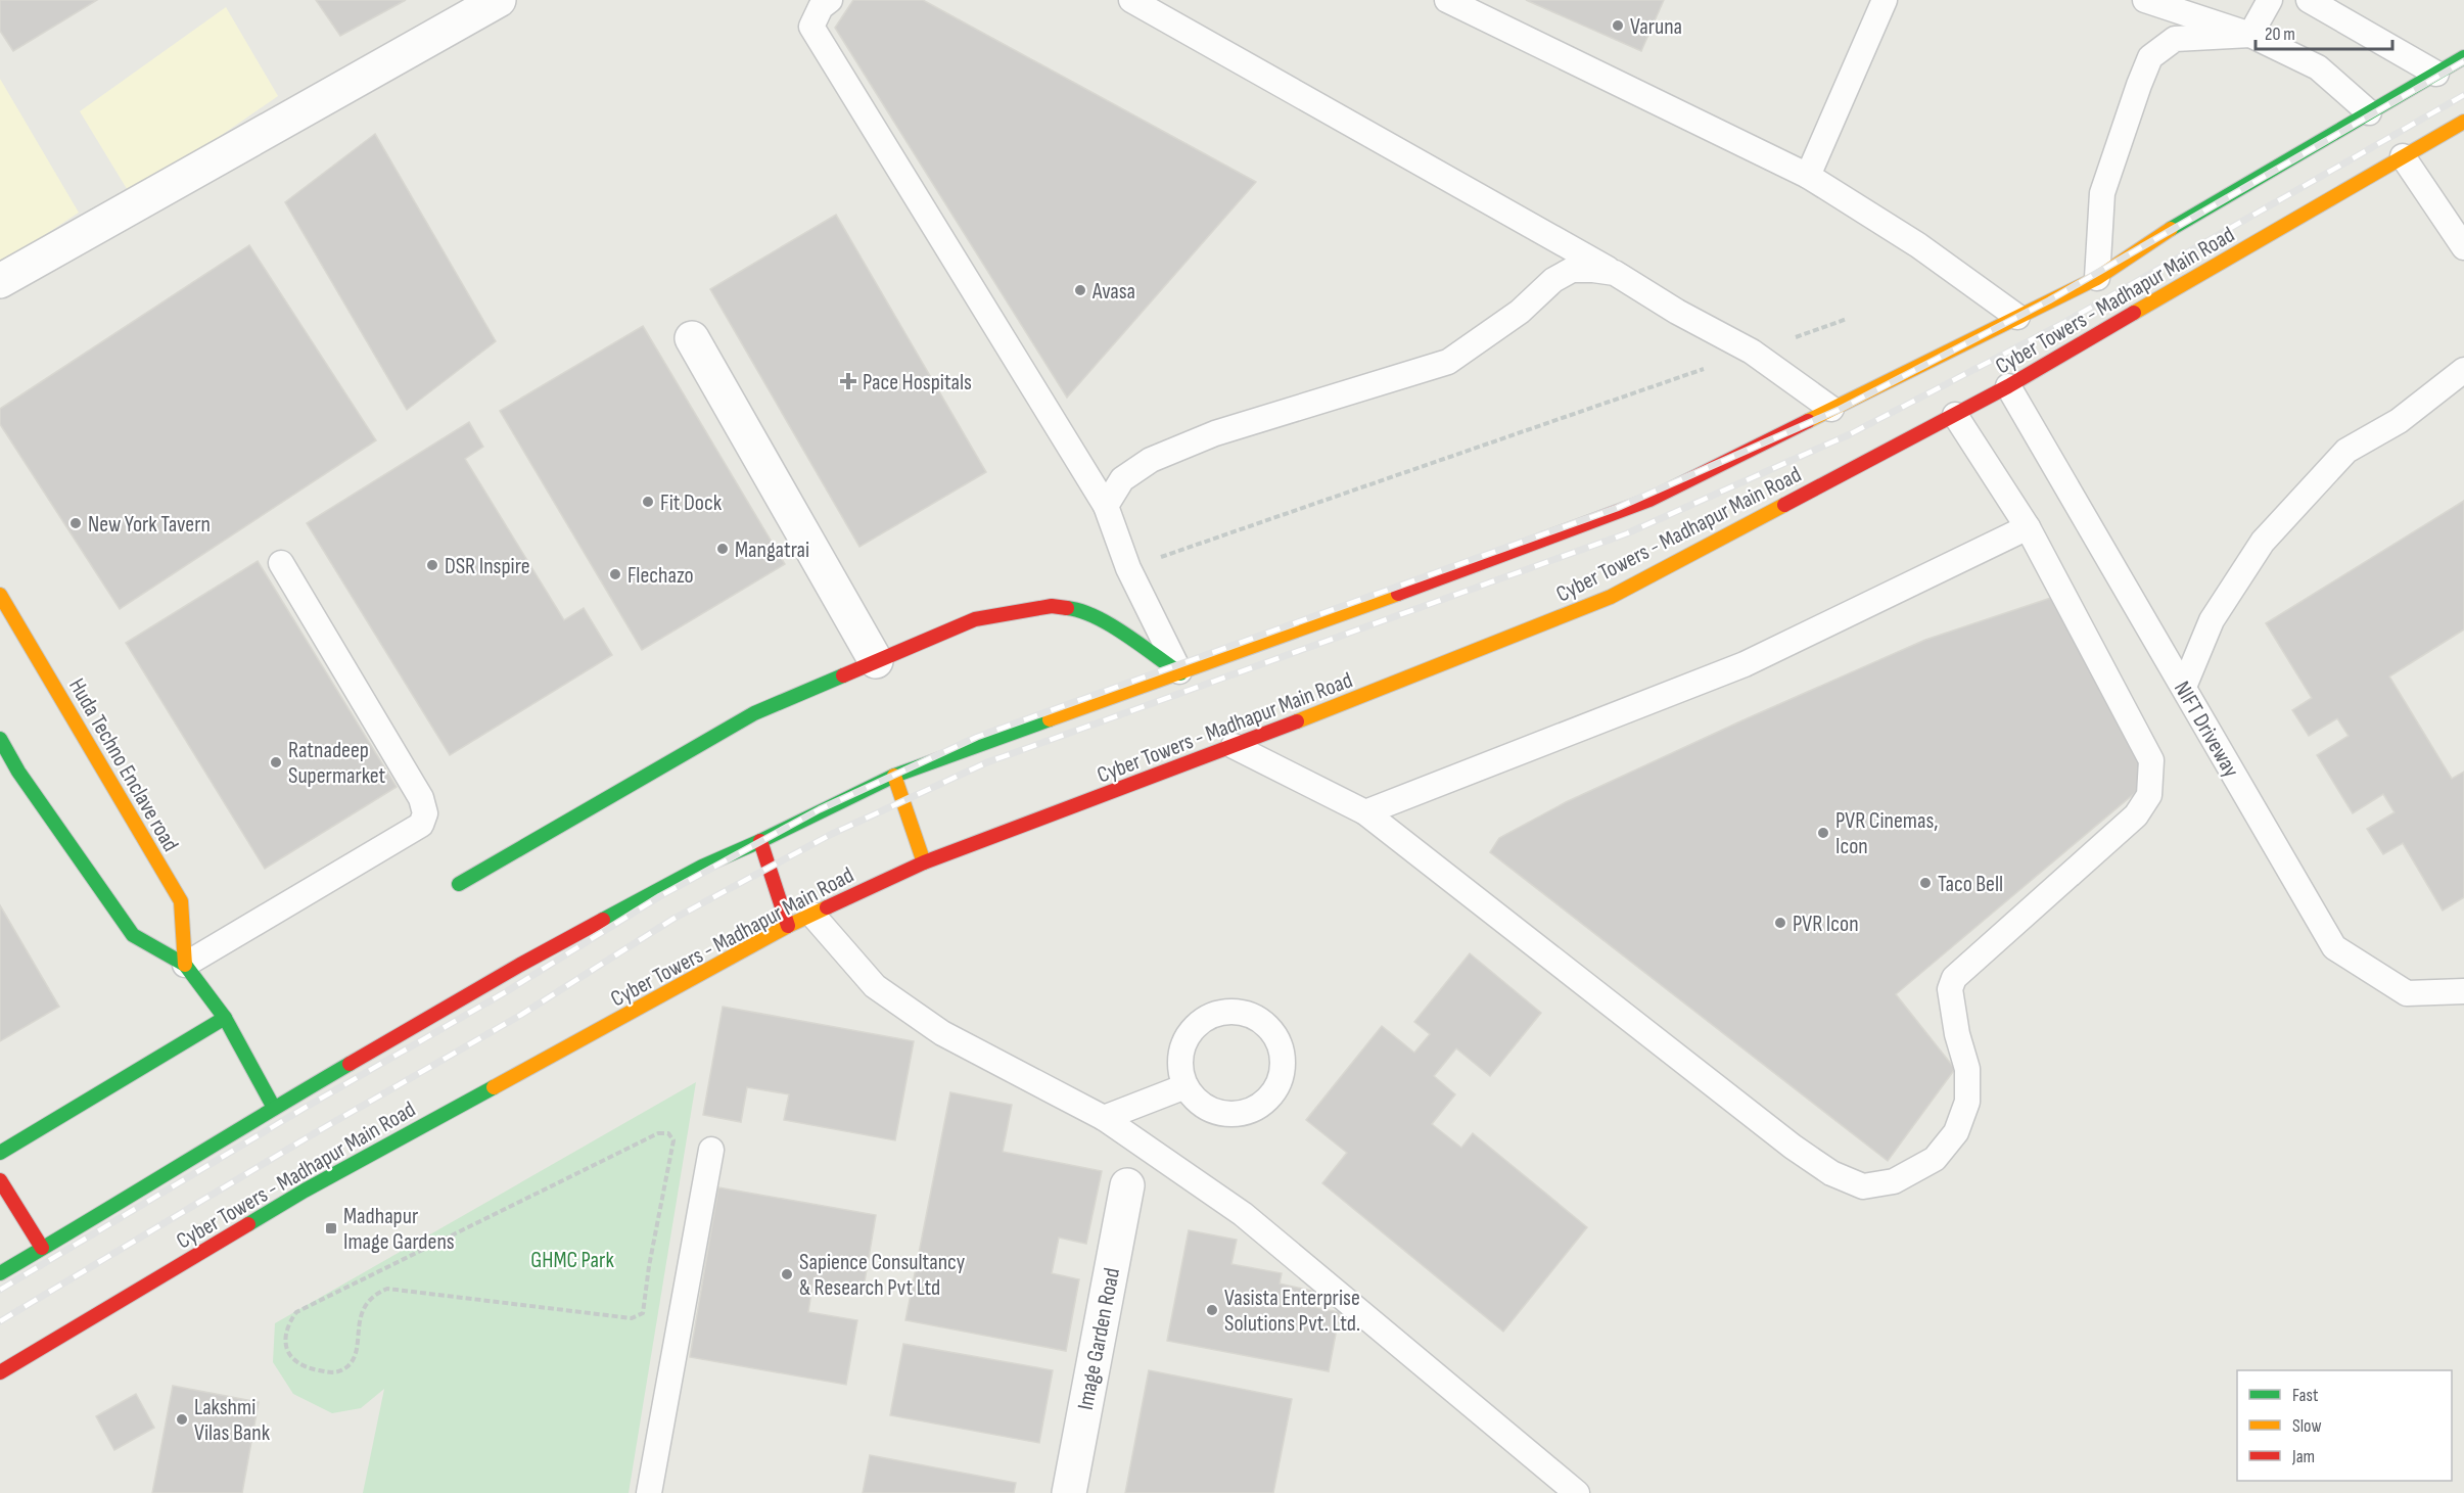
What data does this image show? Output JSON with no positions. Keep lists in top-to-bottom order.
{
  "streets": {
    "main road": ["Cyber Towers - Madhapur Main Road", "Huda Techno Enclave road"],
    "street": ["Image Garden Road"],
    "lane": ["NIFT Driveway"]
  },
  "crossings": [
    ["Cyber Towers - Madhapur Main Road", "NIFT Driveway"]
  ],
  "parks": ["GHMC Park"],
  "places": {
    "other": [
      "Varuna",
      "Avasa",
      "Fit Dock",
      "New York Tavern",
      "Mangatrai",
      "DSR Inspire",
      "Flechazo",
      "Ratnadeep Supermarket",
      "PVR Cinemas, Icon",
      "Taco Bell",
      "PVR Icon",
      "Sapience Consultancy & Research Pvt Ltd",
      "Vasista Enterprise Solutions Pvt. Ltd.",
      "Lakshmi Vilas Bank"
    ],
    "health": ["Pace Hospitals"],
    "transit": ["Madhapur Image Gardens"]
  },
  "legend": ["Fast", "Slow", "Jam"],
  "scale_bar": "20 m"
}
